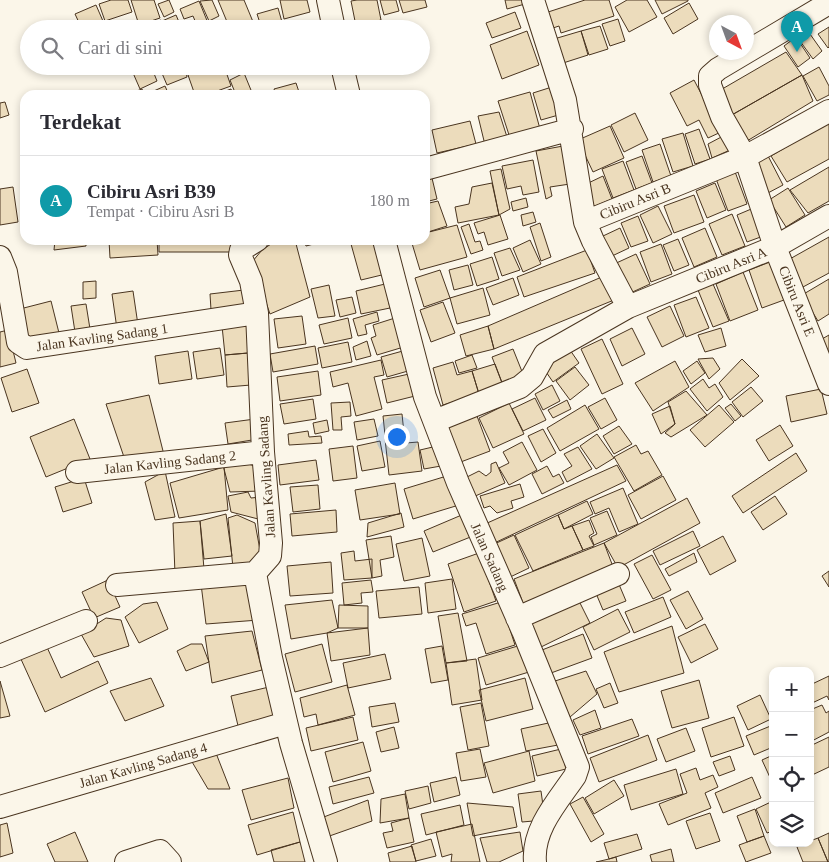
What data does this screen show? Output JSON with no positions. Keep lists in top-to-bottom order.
{
  "streets": {
    "street": [
      "Cibiru Asri B",
      "Cibiru Asri A",
      "Cibiru Asri E",
      "Jalan Kavling Sadang 1",
      "Jalan Kavling Sadang 2",
      "Jalan Kavling Sadang",
      "Jalan Sadang",
      "Jalan Kavling Sadang 4"
    ]
  },
  "crossings": [
    ["Cibiru Asri A", "Cibiru Asri E"],
    ["Cibiru Asri A", "Jalan Sadang"],
    ["Jalan Kavling Sadang 1", "Jalan Kavling Sadang"],
    ["Jalan Kavling Sadang 2", "Jalan Kavling Sadang"]
  ],
  "north": "bottom right",
  "page": {
    "pins": "A",
    "search": "Cari di sini",
    "heading": "Terdekat",
    "list": [
      {
        "mark": "A",
        "name": "Cibiru Asri B39",
        "note": "Tempat · Cibiru Asri B",
        "value": "180 m"
      }
    ],
    "map_buttons": ["+", "−"]
  }
}
